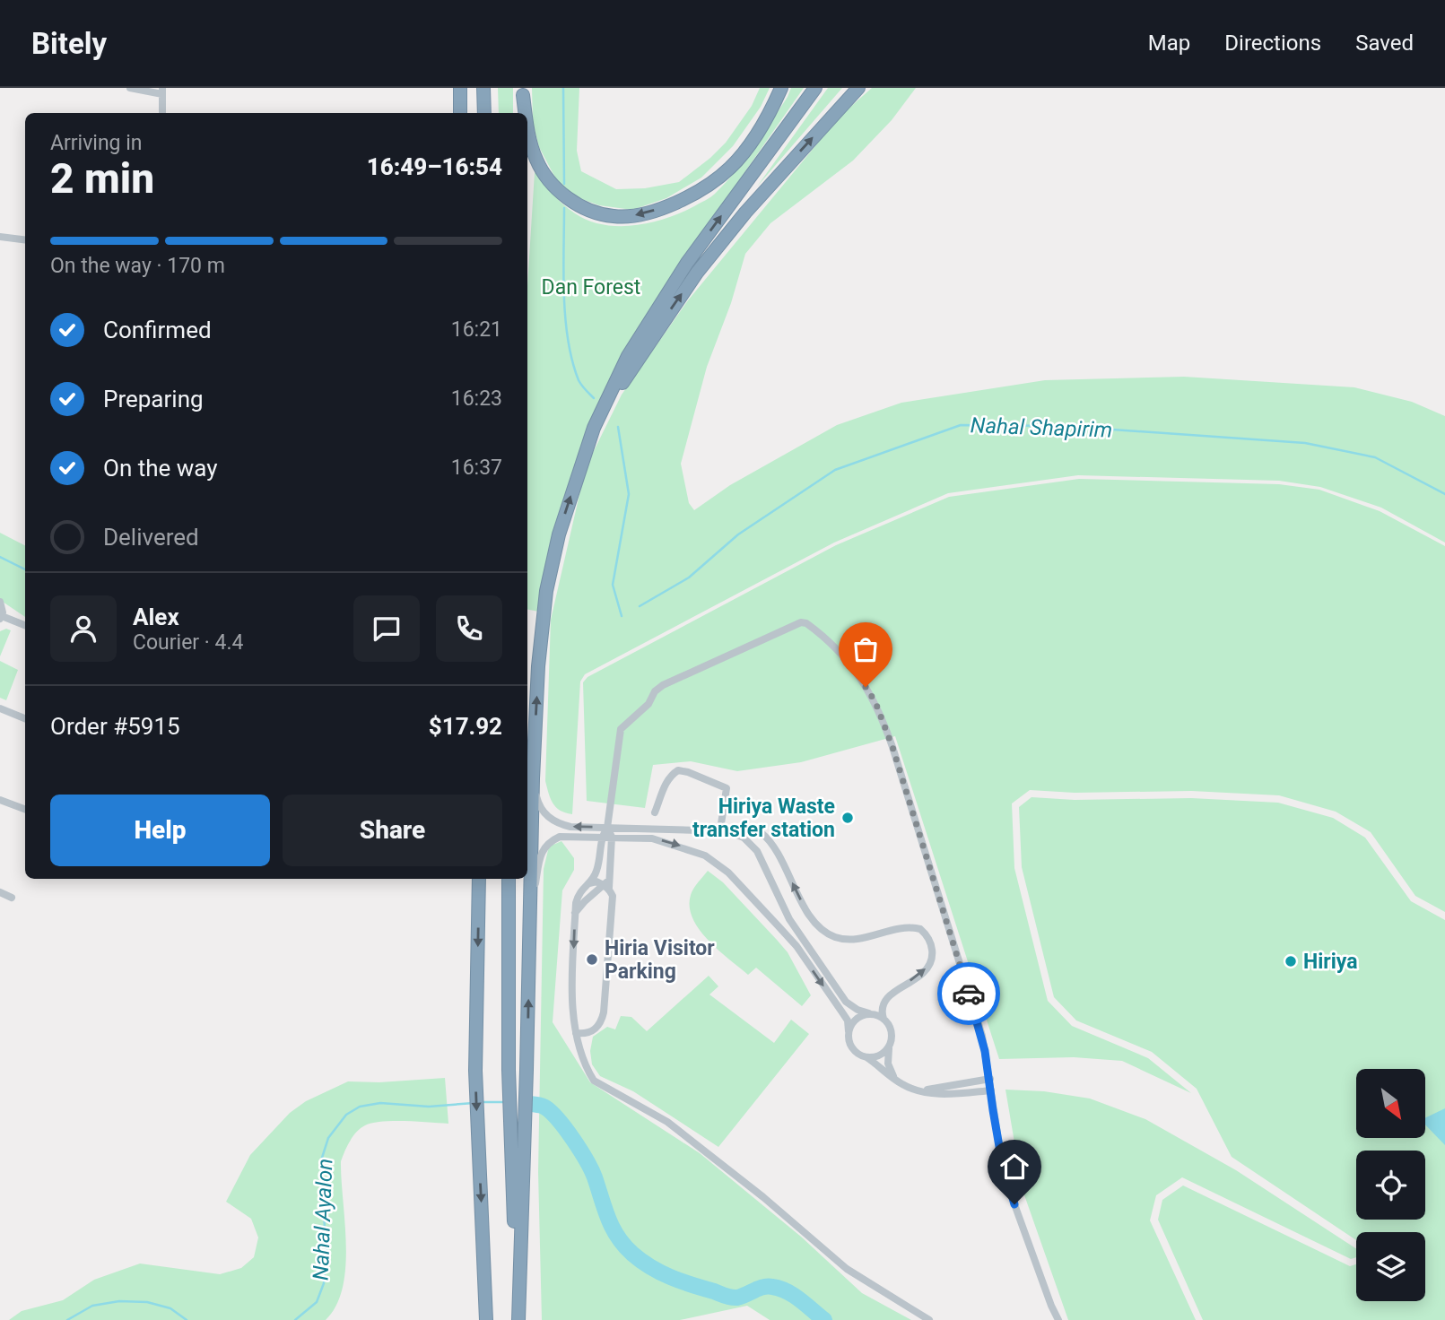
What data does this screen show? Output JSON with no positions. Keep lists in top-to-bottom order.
{
  "water": ["Nahal Shapirim", "Nahal Ayalon"],
  "parks": ["Dan Forest"],
  "places": ["Hiriya Waste transfer station", "Hiria Visitor Parking", "Hiriya"],
  "north": "bottom right",
  "page": {
    "header": "Bitely",
    "nav": ["Map", "Directions", "Saved"],
    "heading": ["2 min", "Arriving in", "16:49–16:54"],
    "panel": [
      "Alex",
      "Courier · 4.4",
      "Order #5915",
      "$17.92"
    ],
    "bar": "On the way · 170 m",
    "list": [
      ["Confirmed", "16:21"],
      ["Preparing", "16:23"],
      ["On the way", "16:37"],
      "Delivered"
    ],
    "buttons": ["Help", "Share"]
  }
}
